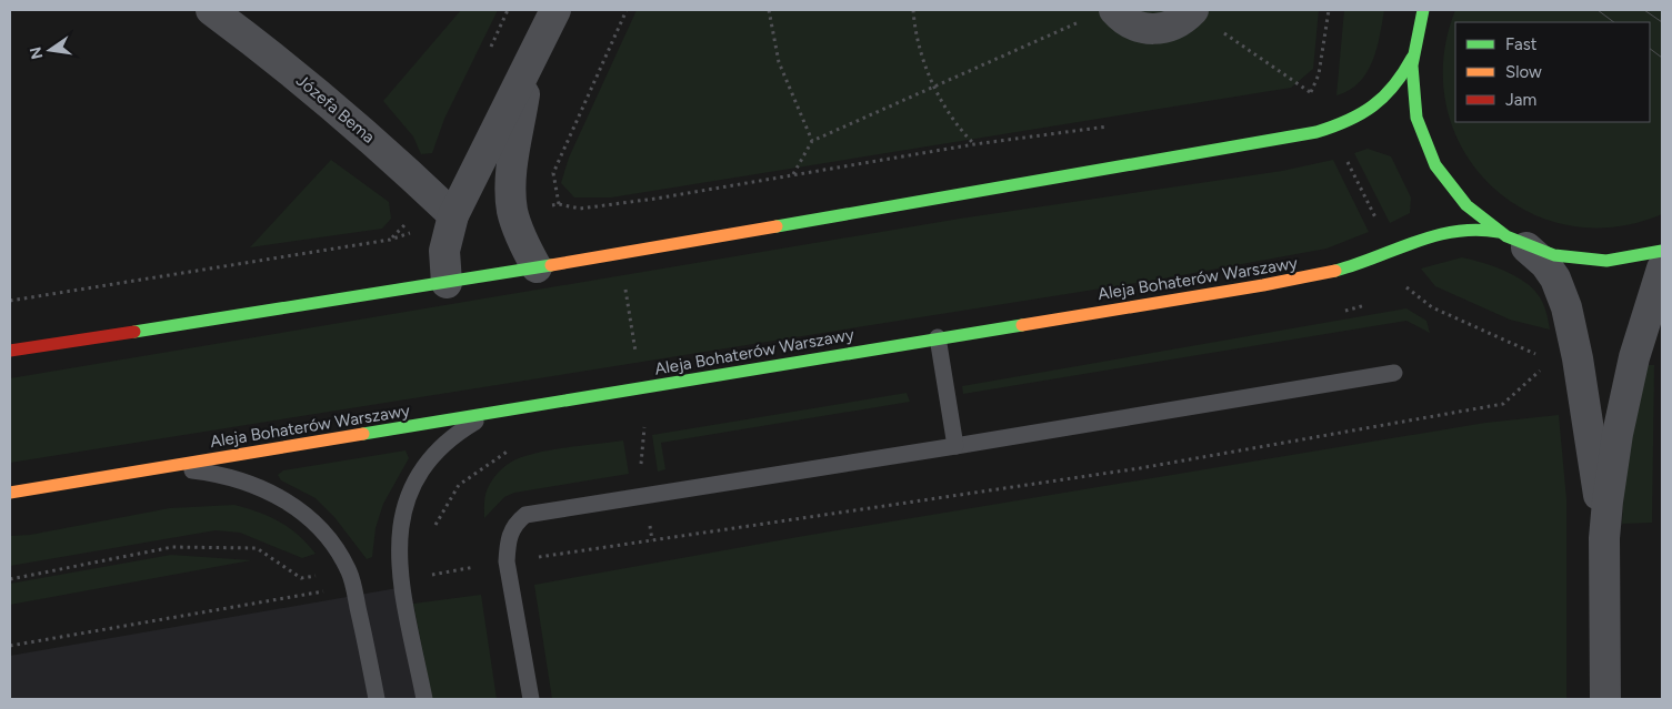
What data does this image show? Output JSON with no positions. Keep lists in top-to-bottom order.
{
  "streets": {
    "street": ["Józefa Bema", "Aleja Bohaterów Warszawy"]
  },
  "legend": ["Fast", "Slow", "Jam"],
  "north": "left"
}
